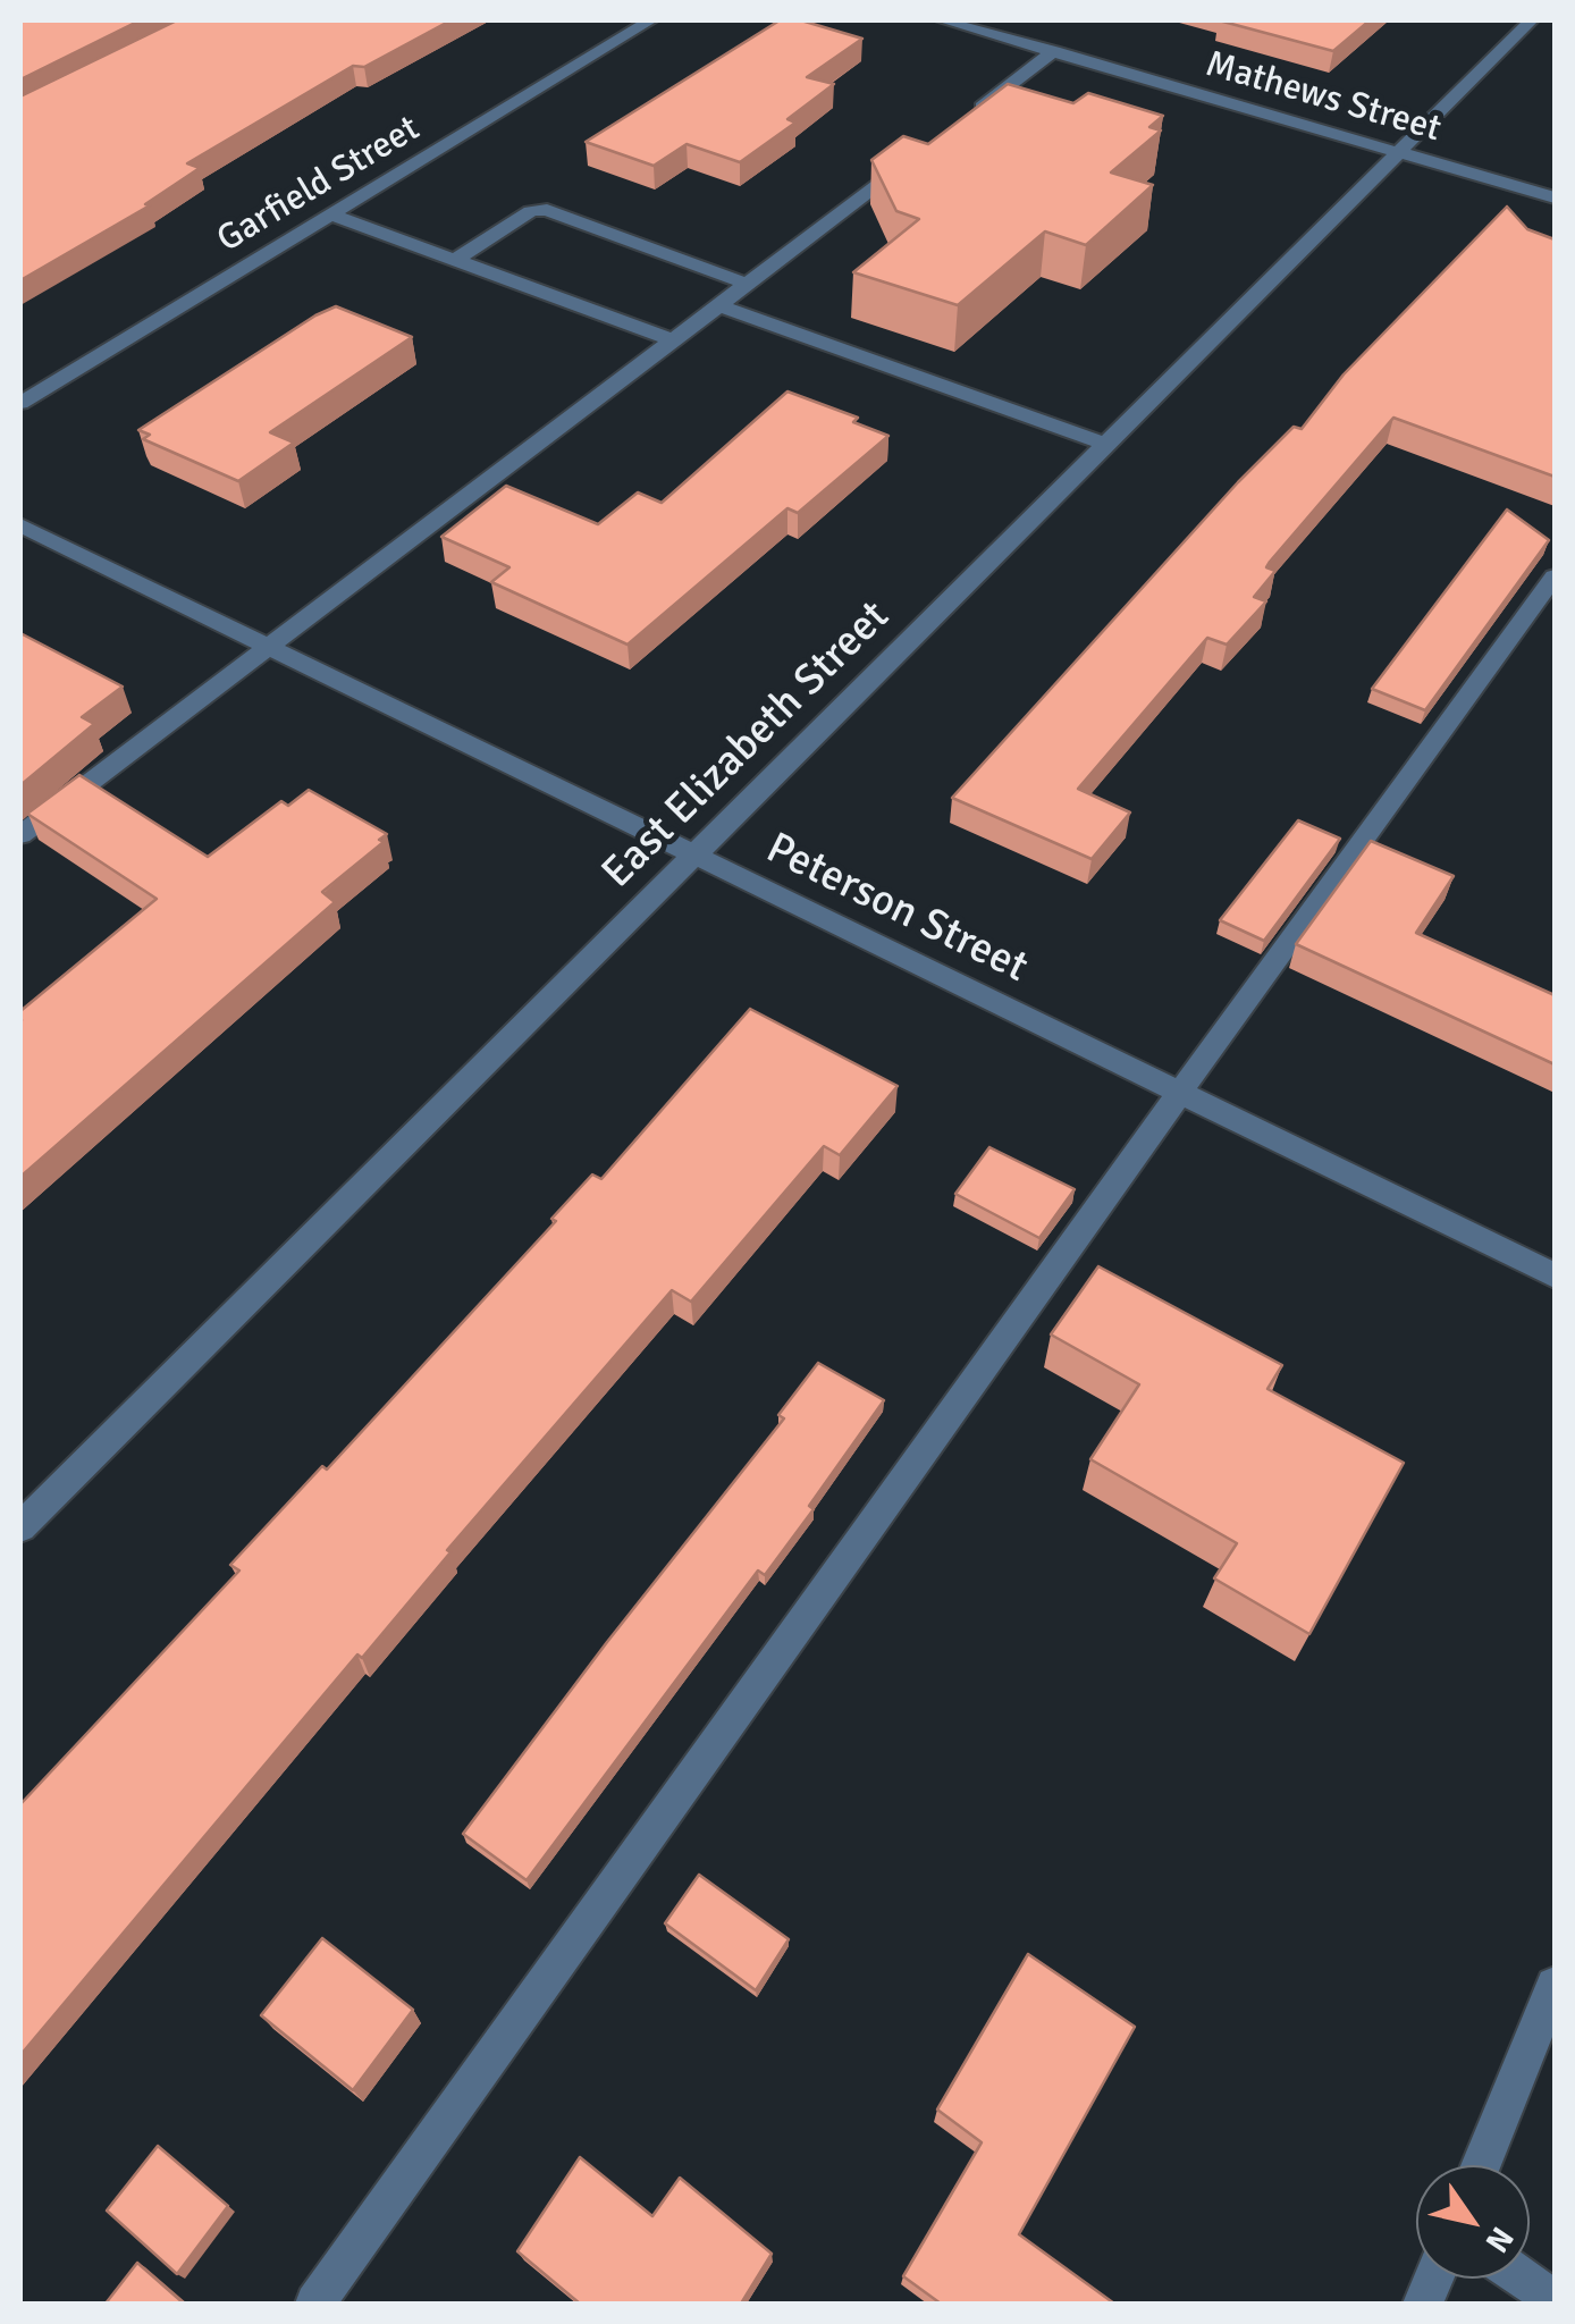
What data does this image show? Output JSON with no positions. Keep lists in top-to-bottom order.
{
  "streets": {
    "street": [
      "Mathews Street",
      "Garfield Street",
      "East Elizabeth Street",
      "Peterson Street"
    ]
  },
  "crossings": [
    ["Mathews Street", "East Elizabeth Street"],
    ["East Elizabeth Street", "Peterson Street"]
  ],
  "north": "bottom right"
}
